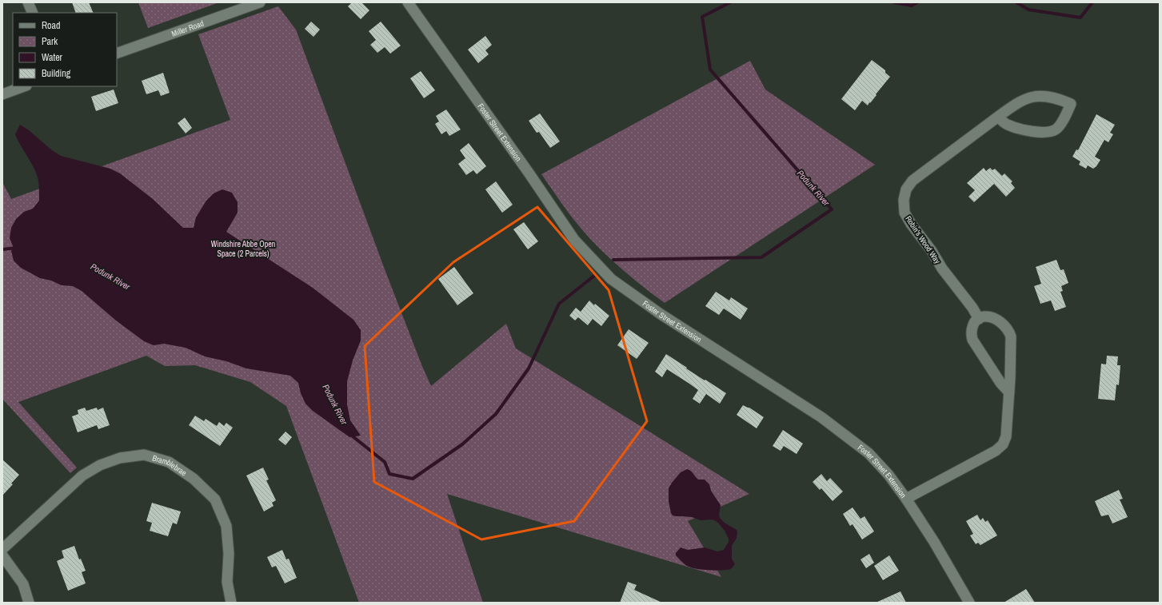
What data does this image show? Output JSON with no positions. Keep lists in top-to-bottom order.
{
  "streets": {
    "street": [
      "Miller Road",
      "Foster Street Extension",
      "Robin's Wood Way",
      "Bramblebrae"
    ]
  },
  "water": ["Podunk River"],
  "parks": ["Windshire Abbe Open Space (2 Parcels)"],
  "legend": [
    "Road",
    "Park",
    "Water",
    "Building"
  ]
}
